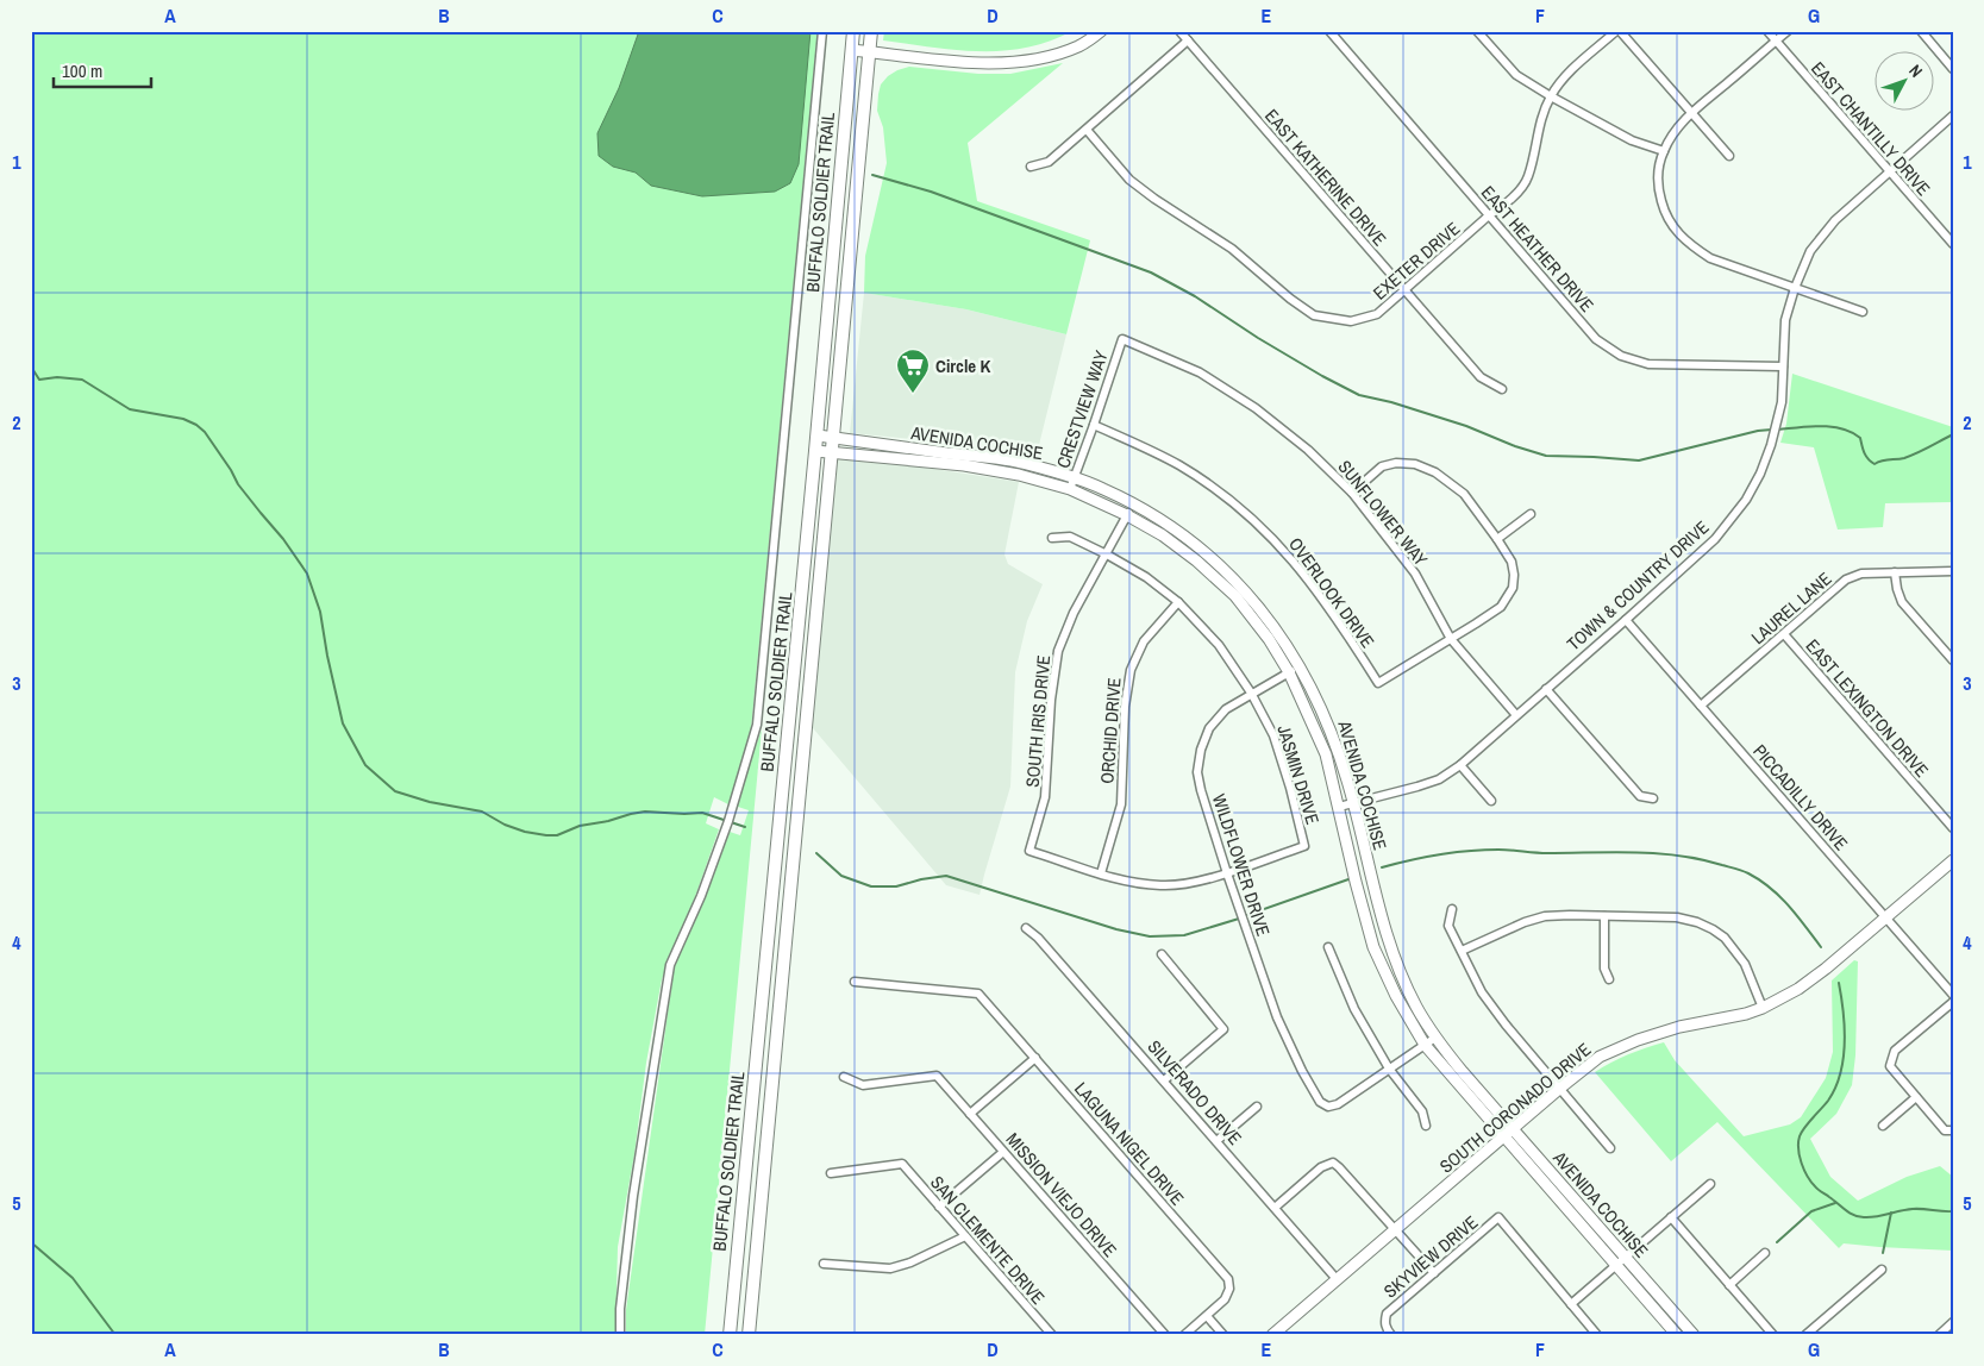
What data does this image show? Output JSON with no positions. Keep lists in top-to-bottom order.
{
  "streets": {
    "main road": ["BUFFALO SOLDIER TRAIL"],
    "street": [
      "EAST CHANTILLY DRIVE",
      "EAST KATHERINE DRIVE",
      "EAST HEATHER DRIVE",
      "EXETER DRIVE",
      "CRESTVIEW WAY",
      "AVENIDA COCHISE",
      "SUNFLOWER WAY",
      "TOWN & COUNTRY DRIVE",
      "OVERLOOK DRIVE",
      "LAUREL LANE",
      "EAST LEXINGTON DRIVE",
      "SOUTH IRIS DRIVE",
      "ORCHID DRIVE",
      "JASMIN DRIVE",
      "PICCADILLY DRIVE",
      "WILDFLOWER DRIVE",
      "SILVERADO DRIVE",
      "SOUTH CORONADO DRIVE",
      "LAGUNA NIGEL DRIVE",
      "MISSION VIEJO DRIVE",
      "SAN CLEMENTE DRIVE",
      "SKYVIEW DRIVE"
    ]
  },
  "crossings": [
    ["EAST CHANTILLY DRIVE", "TOWN & COUNTRY DRIVE"],
    ["EAST KATHERINE DRIVE", "EXETER DRIVE"],
    ["BUFFALO SOLDIER TRAIL", "AVENIDA COCHISE"],
    ["EAST HEATHER DRIVE", "EXETER DRIVE"],
    ["EAST HEATHER DRIVE", "TOWN & COUNTRY DRIVE"],
    ["CRESTVIEW WAY", "AVENIDA COCHISE"],
    ["CRESTVIEW WAY", "SUNFLOWER WAY"],
    ["CRESTVIEW WAY", "OVERLOOK DRIVE"],
    ["AVENIDA COCHISE", "TOWN & COUNTRY DRIVE"],
    ["AVENIDA COCHISE", "SOUTH IRIS DRIVE"],
    ["AVENIDA COCHISE", "WILDFLOWER DRIVE"],
    ["AVENIDA COCHISE", "SOUTH CORONADO DRIVE"],
    ["SUNFLOWER WAY", "TOWN & COUNTRY DRIVE"],
    ["SUNFLOWER WAY", "OVERLOOK DRIVE"],
    ["TOWN & COUNTRY DRIVE", "PICCADILLY DRIVE"],
    ["LAUREL LANE", "EAST LEXINGTON DRIVE"],
    ["LAUREL LANE", "PICCADILLY DRIVE"],
    ["SOUTH IRIS DRIVE", "ORCHID DRIVE"],
    ["SOUTH IRIS DRIVE", "JASMIN DRIVE"],
    ["ORCHID DRIVE", "JASMIN DRIVE"],
    ["JASMIN DRIVE", "WILDFLOWER DRIVE"],
    ["PICCADILLY DRIVE", "SOUTH CORONADO DRIVE"],
    ["SILVERADO DRIVE", "SOUTH CORONADO DRIVE"]
  ],
  "places": {
    "supermarket": ["Circle K"]
  },
  "scale_bar": "100 m",
  "north": "top right",
  "grid": {
    "columns": [
      "A",
      "B",
      "C",
      "D",
      "E",
      "F",
      "G"
    ],
    "rows": [
      "1",
      "2",
      "3",
      "4",
      "5"
    ]
  }
}
